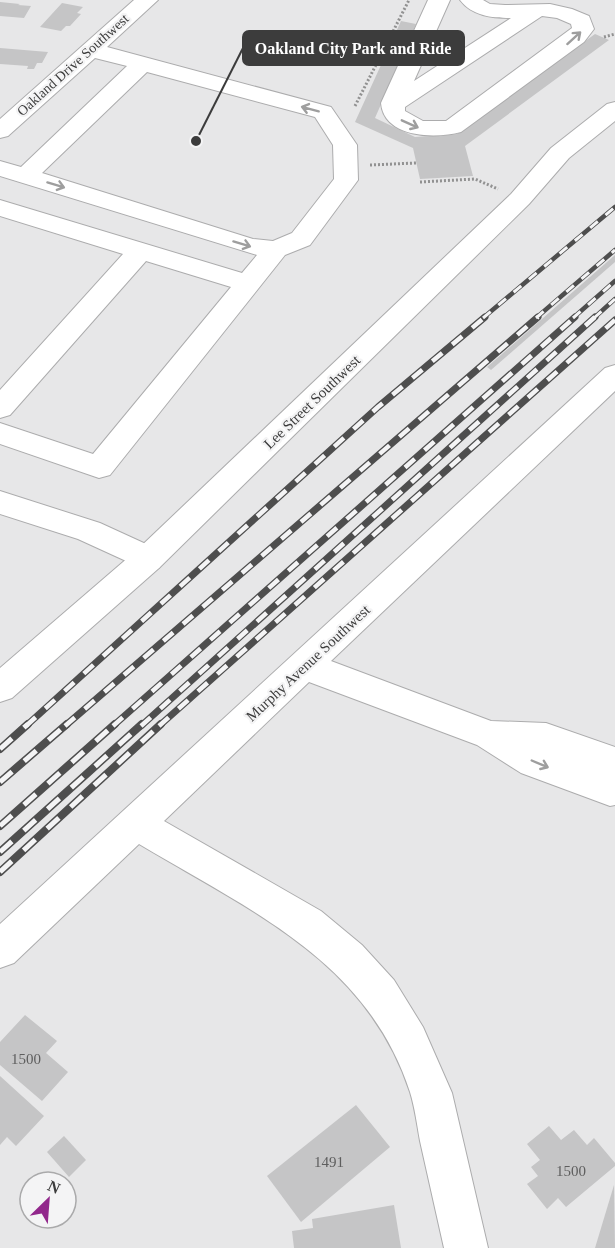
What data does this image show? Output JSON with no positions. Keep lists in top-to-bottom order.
{
  "streets": {
    "street": ["Oakland Drive Southwest", "Lee Street Southwest", "Murphy Avenue Southwest"]
  },
  "places": ["Oakland City Park and Ride"],
  "house_numbers": ["1500", "1491", "1500"],
  "north": "top right"
}
